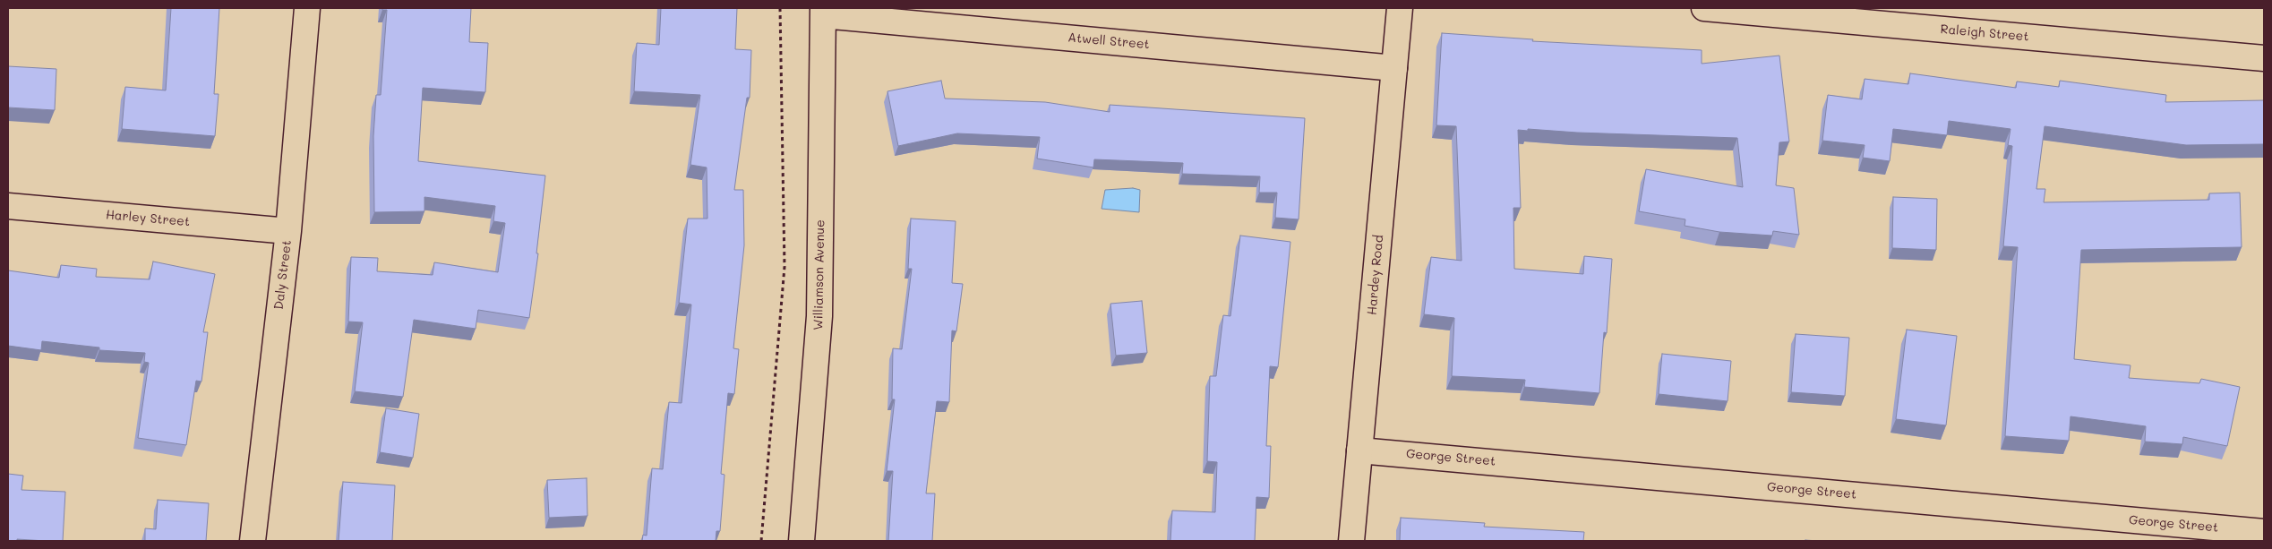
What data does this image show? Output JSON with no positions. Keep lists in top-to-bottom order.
{
  "streets": {
    "street": [
      "Raleigh Street",
      "Atwell Street",
      "Harley Street",
      "Daly Street",
      "Williamson Avenue",
      "Hardey Road",
      "George Street"
    ]
  },
  "crossings": [
    ["Atwell Street", "Williamson Avenue"],
    ["Atwell Street", "Hardey Road"],
    ["Harley Street", "Daly Street"],
    ["Hardey Road", "George Street"]
  ]
}
